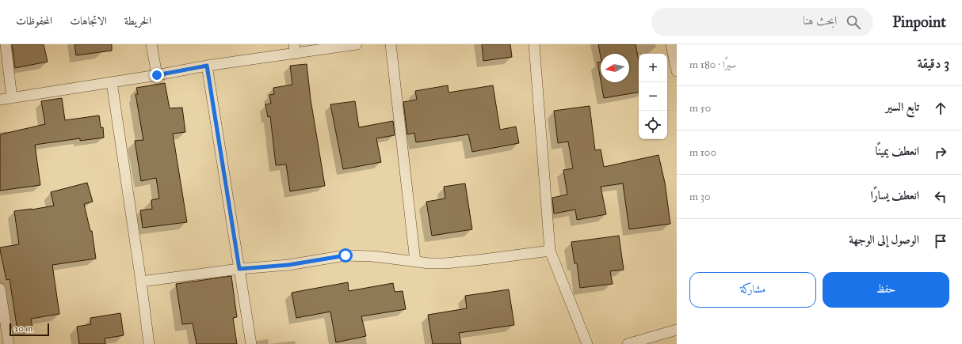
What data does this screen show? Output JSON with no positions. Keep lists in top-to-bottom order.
{
  "scale_bar": "20 m",
  "north": "left",
  "page": {
    "header": "Pinpoint",
    "search": "ابحث هنا",
    "nav": ["الخريطة", "الاتجاهات", "المحفوظات"],
    "heading": ["3 دقيقة", "سيرًا · 180 m"],
    "map_buttons": ["+", "−"],
    "list": [
      ["تابع السير", "50 m"],
      ["انعطف يمينًا", "100 m"],
      ["انعطف يسارًا", "30 m"],
      "الوصول إلى الوجهة"
    ],
    "buttons": ["حفظ", "مشاركة"],
    "scale": "20 m"
  }
}
